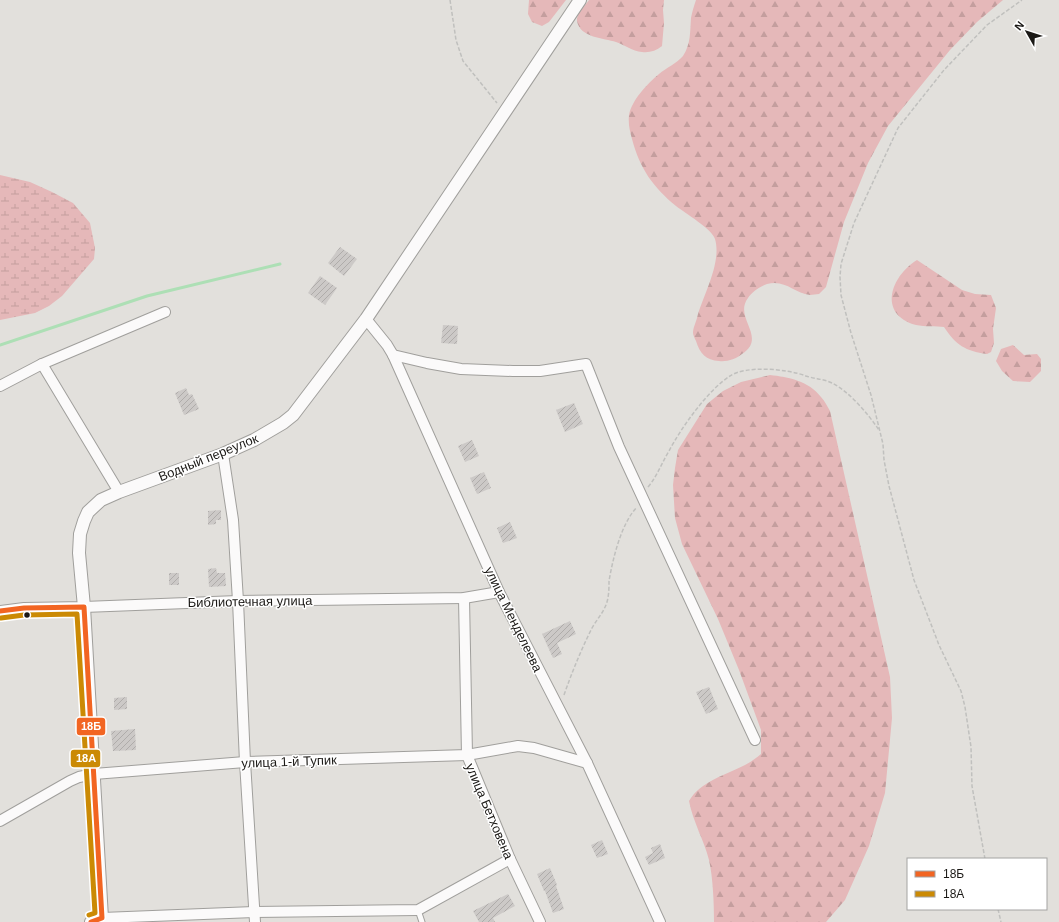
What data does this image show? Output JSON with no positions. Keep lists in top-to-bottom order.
{
  "streets": {
    "street": [
      "Водный переулок",
      "Библиотечная улица",
      "улица Менделеева",
      "улица 1-й Тупик",
      "улица Бетховена"
    ]
  },
  "crossings": [
    ["Водный переулок", "Библиотечная улица"],
    ["Водный переулок", "улица Менделеева"],
    ["Библиотечная улица", "улица Менделеева"],
    ["Библиотечная улица", "улица Бетховена"],
    ["улица Менделеева", "улица 1-й Тупик"],
    ["улица 1-й Тупик", "улица Бетховена"]
  ],
  "lines": ["transit line 18Б", "transit line 18А"],
  "legend": ["18Б", "18А"],
  "north": "top left"
}
